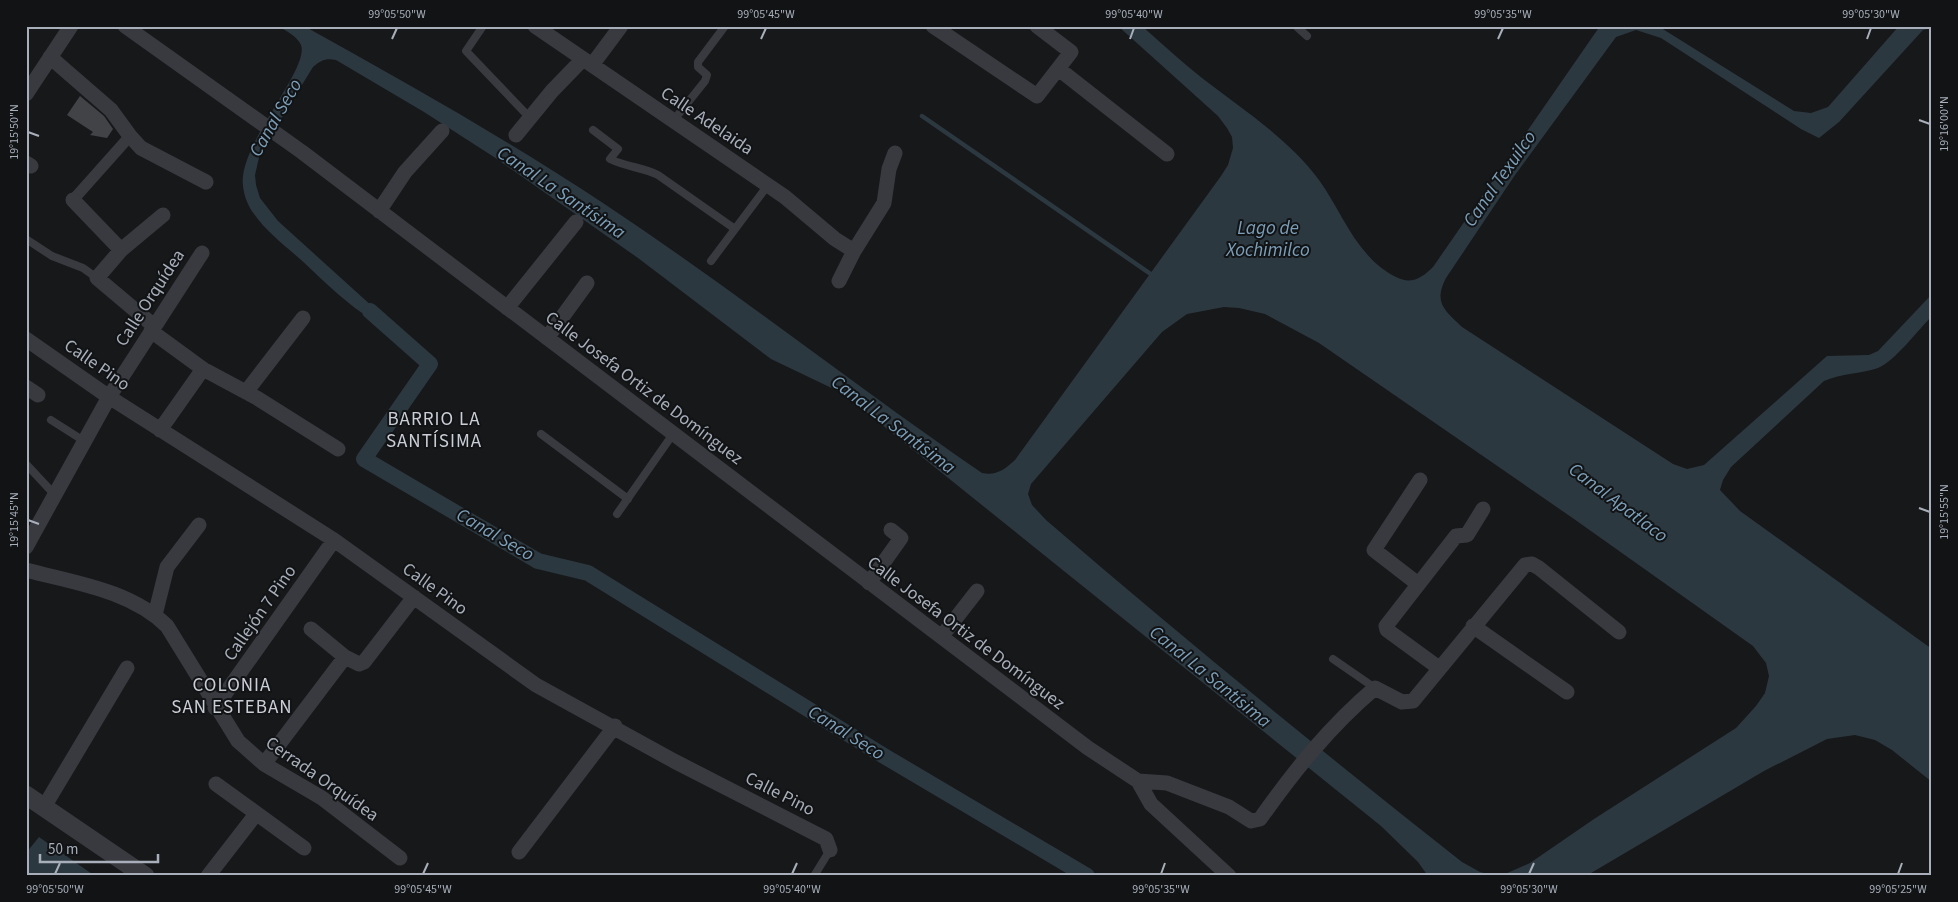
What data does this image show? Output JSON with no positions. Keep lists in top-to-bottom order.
{
  "streets": {
    "street": [
      "Calle Adelaida",
      "Calle Orquídea",
      "Calle Pino",
      "Calle Josefa Ortiz de Domínguez",
      "Callejón 7 Pino",
      "Cerrada Orquídea"
    ]
  },
  "crossings": [
    ["Calle Orquídea", "Calle Pino"],
    ["Calle Pino", "Callejón 7 Pino"],
    ["Callejón 7 Pino", "Cerrada Orquídea"]
  ],
  "districts": ["BARRIO LA SANTÍSIMA", "COLONIA SAN ESTEBAN"],
  "water": [
    "Canal Seco",
    "Canal Texuilco",
    "Canal La Santísima",
    "Lago de Xochimilco",
    "Canal Apatlaco"
  ],
  "scale_bar": "50 m",
  "coordinates": [
    "99°05'50\"W",
    "99°05'45\"W",
    "99°05'40\"W",
    "99°05'35\"W",
    "99°05'30\"W",
    "19°16'00\"N",
    "19°15'50\"N",
    "19°15'55\"N",
    "19°15'45\"N",
    "99°05'25\"W"
  ]
}
